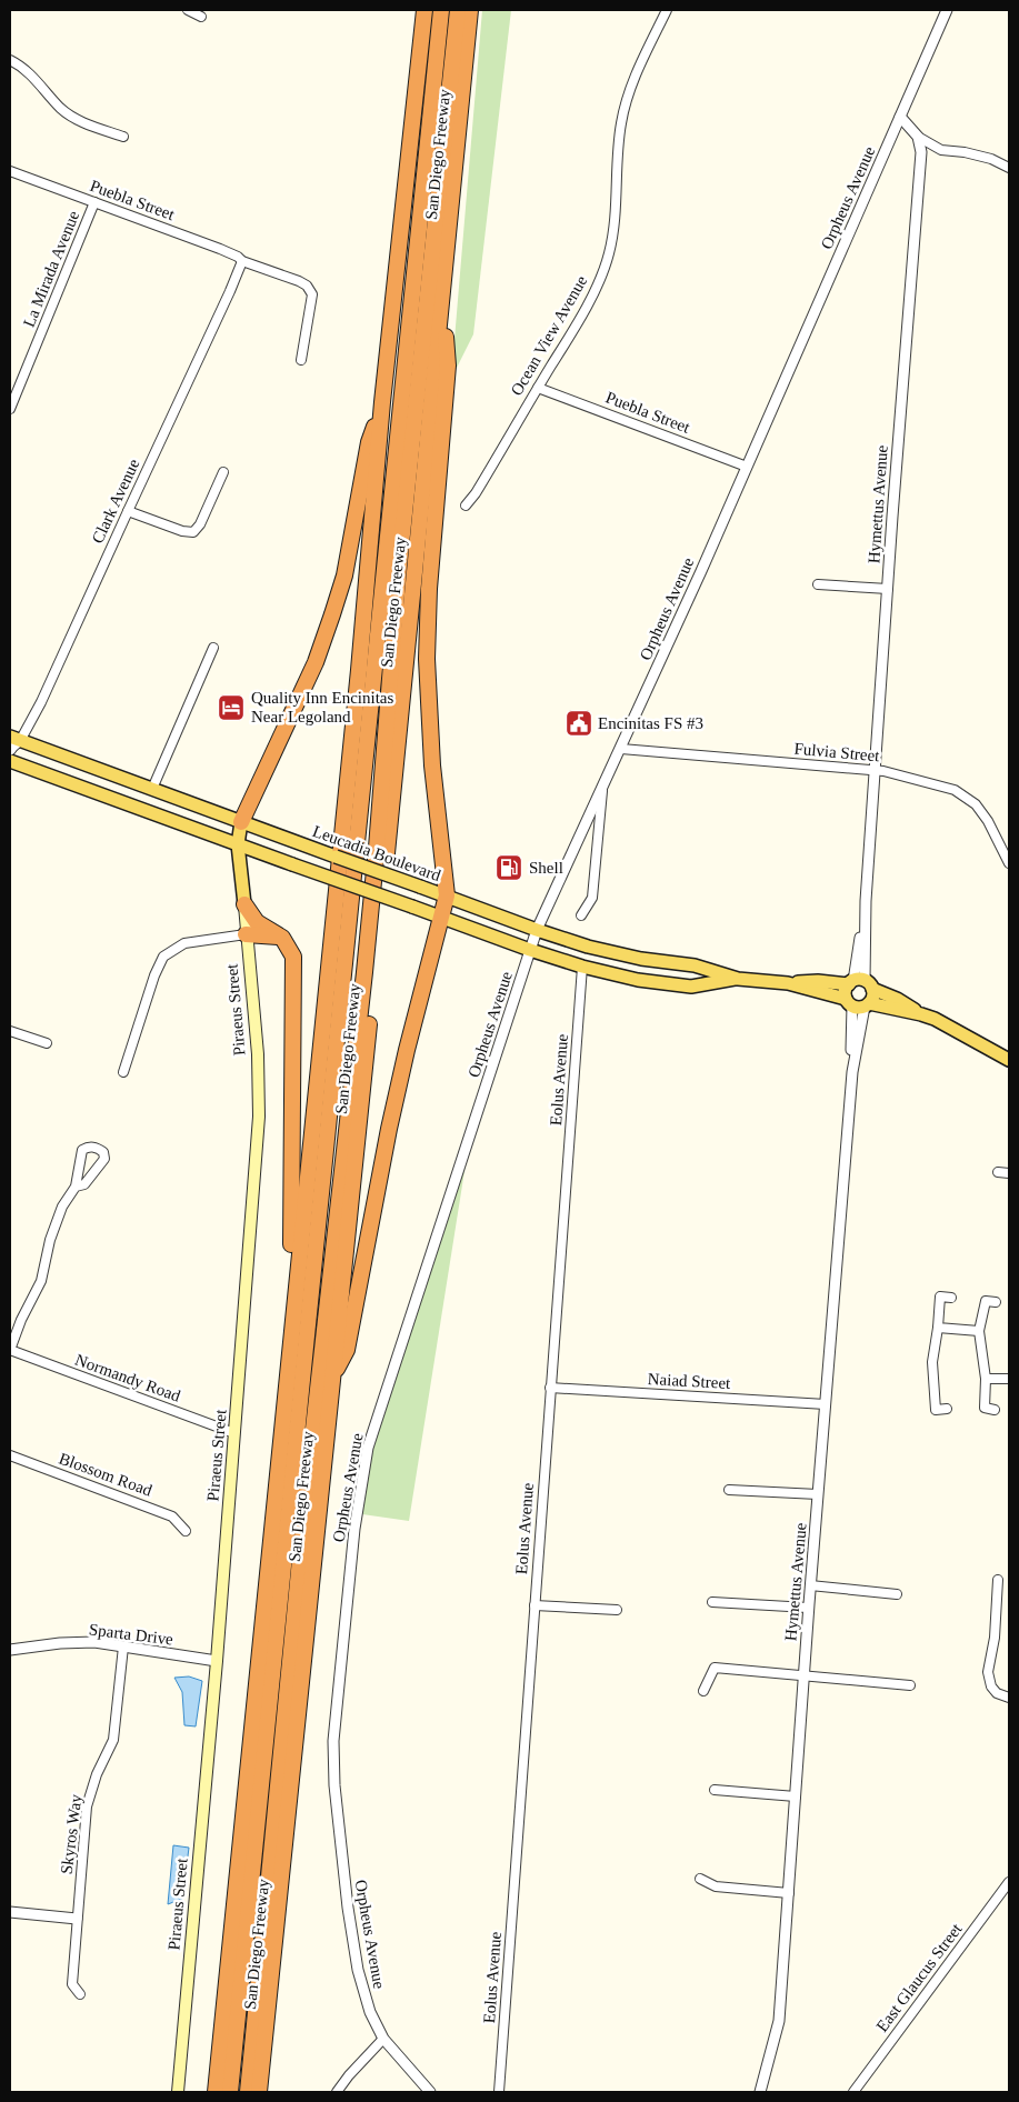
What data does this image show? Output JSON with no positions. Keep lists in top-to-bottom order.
{
  "streets": {
    "highway": ["San Diego Freeway"],
    "main road": ["Leucadia Boulevard", "Piraeus Street"],
    "street": [
      "Orpheus Avenue",
      "Puebla Street",
      "La Mirada Avenue",
      "Ocean View Avenue",
      "Clark Avenue",
      "Hymettus Avenue",
      "Fulvia Street",
      "Eolus Avenue",
      "Normandy Road",
      "Naiad Street",
      "Blossom Road",
      "Sparta Drive",
      "Skyros Way",
      "East Glaucus Street"
    ]
  },
  "crossings": [
    ["Orpheus Avenue", "Puebla Street"],
    ["Orpheus Avenue", "Fulvia Street"],
    ["Orpheus Avenue", "Leucadia Boulevard"],
    ["Puebla Street", "La Mirada Avenue"],
    ["Puebla Street", "Ocean View Avenue"],
    ["Puebla Street", "Clark Avenue"],
    ["Clark Avenue", "Leucadia Boulevard"],
    ["Hymettus Avenue", "Fulvia Street"],
    ["Hymettus Avenue", "Leucadia Boulevard"],
    ["Hymettus Avenue", "Naiad Street"],
    ["Leucadia Boulevard", "Piraeus Street"],
    ["Leucadia Boulevard", "Eolus Avenue"],
    ["Piraeus Street", "Normandy Road"],
    ["Piraeus Street", "Sparta Drive"],
    ["Eolus Avenue", "Naiad Street"],
    ["Sparta Drive", "Skyros Way"]
  ],
  "places": {
    "hotel": ["Quality Inn Encinitas Near Legoland"],
    "public building": ["Encinitas FS #3"],
    "fuel station": ["Shell"]
  }
}
